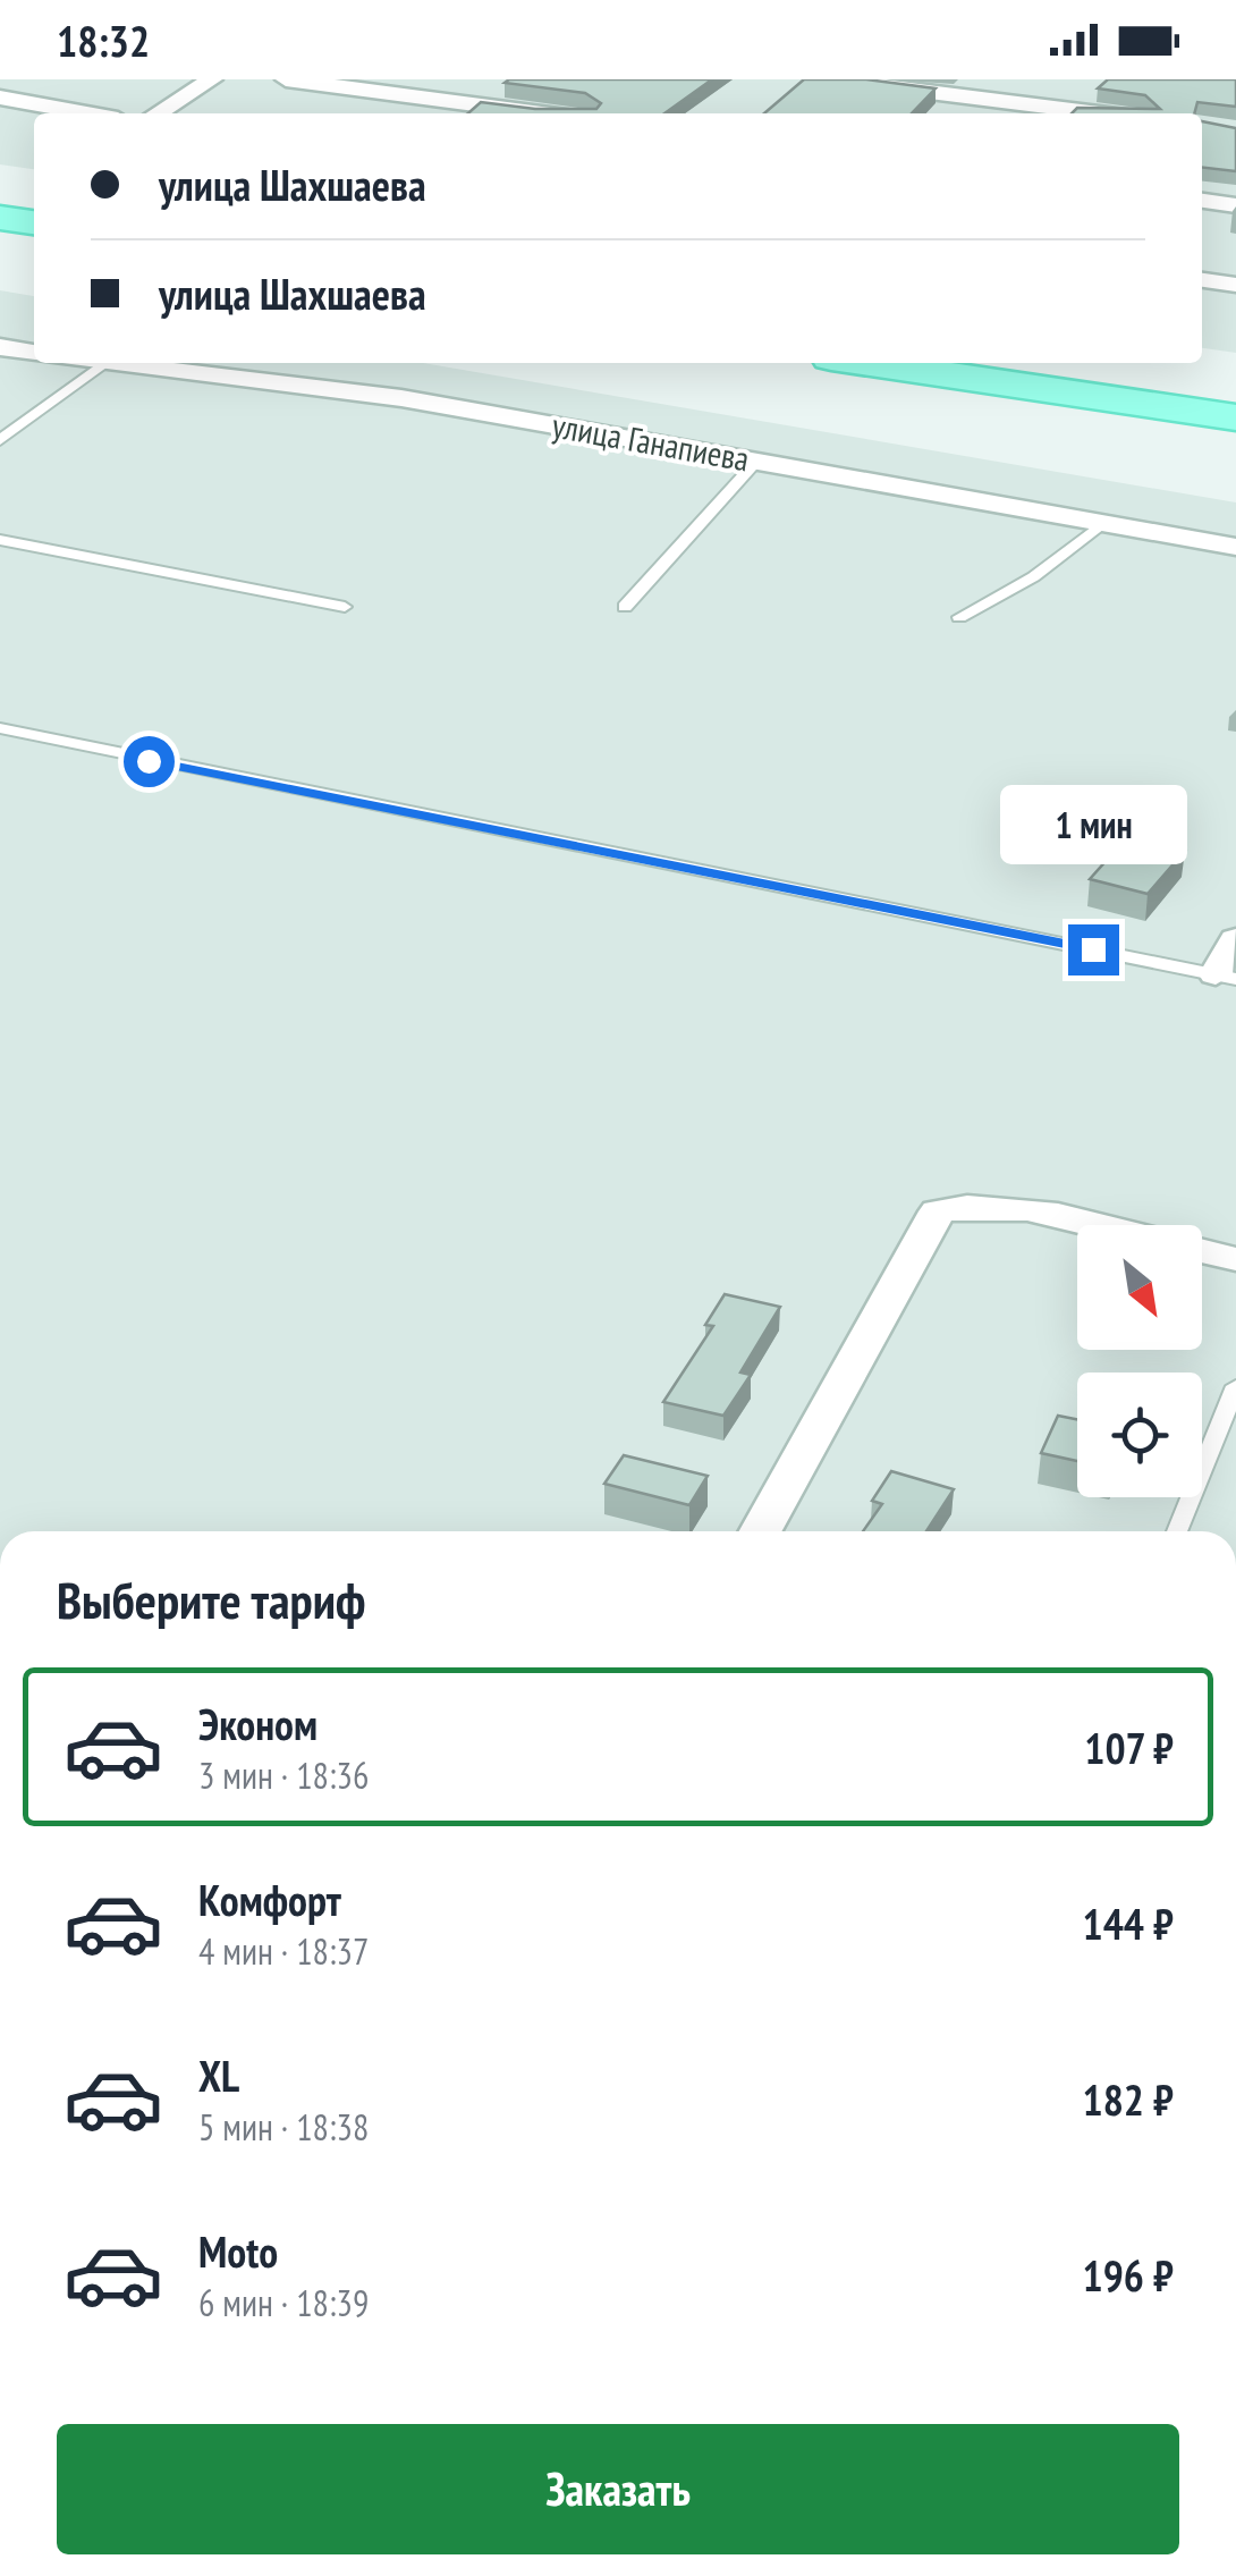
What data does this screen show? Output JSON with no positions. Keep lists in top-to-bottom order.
{
  "streets": {
    "street": ["улица Ганапиева"]
  },
  "north": "bottom right",
  "page": {
    "status": "18:32",
    "banner": ["улица Шахшаева", "улица Шахшаева"],
    "bubble": "1 мин",
    "heading": "Выберите тариф",
    "list": [
      {
        "name": "Эконом",
        "note": "3 мин · 18:36",
        "value": "107 ₽"
      },
      {
        "name": "Комфорт",
        "note": "4 мин · 18:37",
        "value": "144 ₽"
      },
      {
        "name": "XL",
        "note": "5 мин · 18:38",
        "value": "182 ₽"
      },
      {
        "name": "Moto",
        "note": "6 мин · 18:39",
        "value": "196 ₽"
      }
    ],
    "buttons": "Заказать"
  }
}
